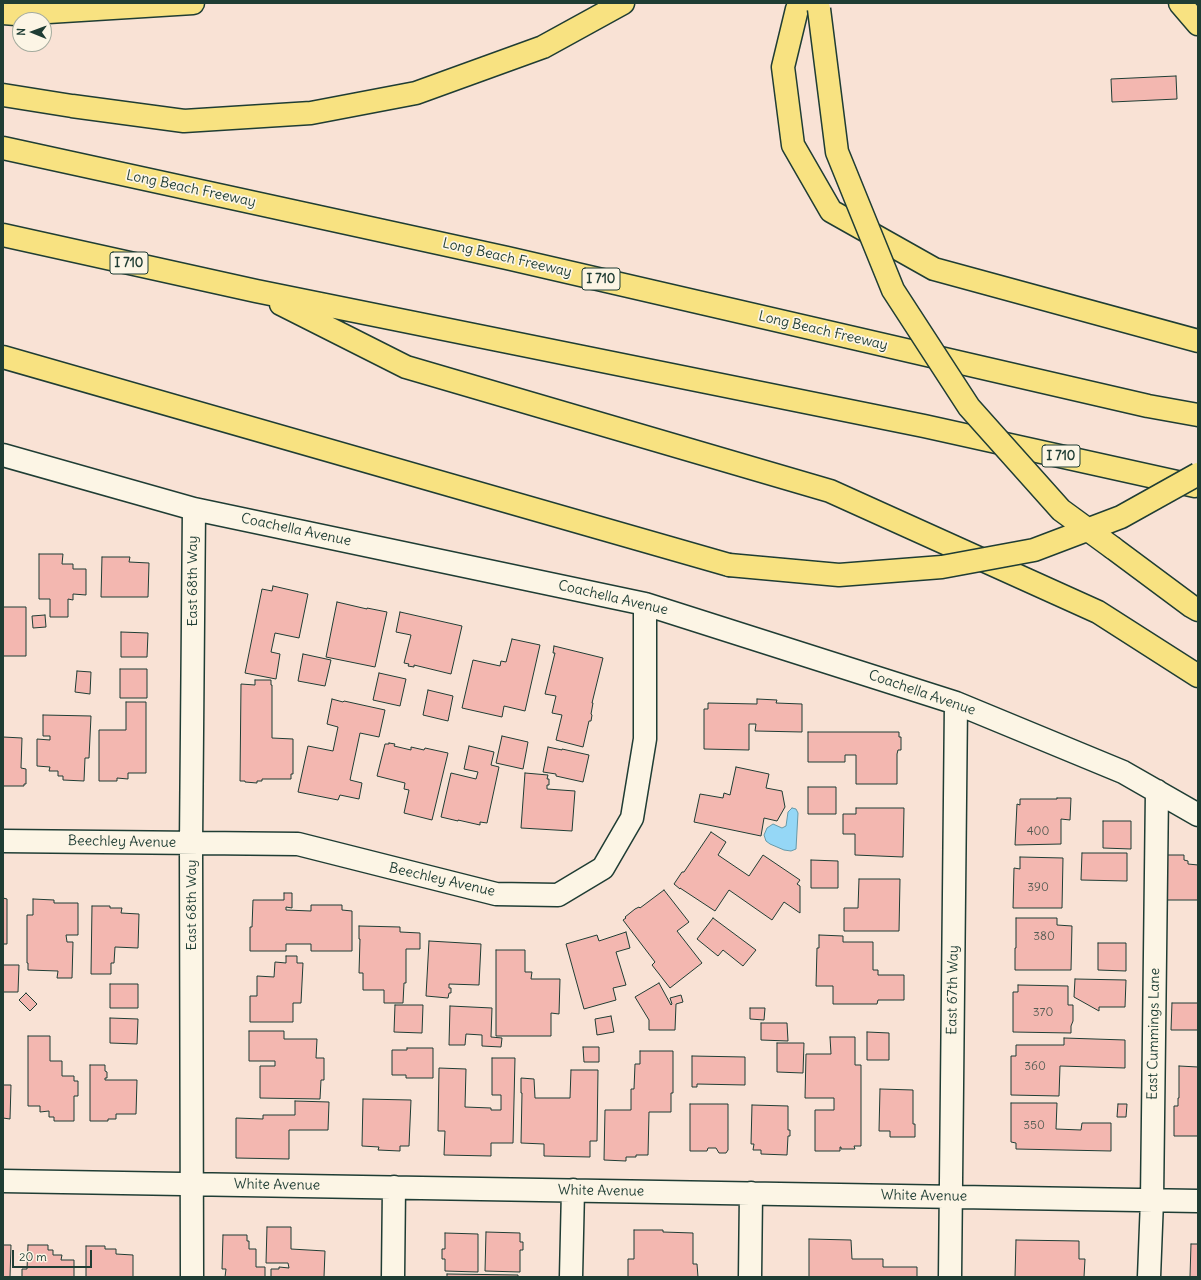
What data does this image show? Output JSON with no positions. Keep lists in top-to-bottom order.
{
  "streets": {
    "highway": ["Long Beach Freeway", "I 710"],
    "street": [
      "Coachella Avenue",
      "East 68th Way",
      "Beechley Avenue",
      "East 67th Way",
      "East Cummings Lane",
      "White Avenue"
    ]
  },
  "crossings": [
    ["Coachella Avenue", "East 68th Way"],
    ["Coachella Avenue", "Beechley Avenue"],
    ["Coachella Avenue", "East 67th Way"],
    ["Coachella Avenue", "East Cummings Lane"],
    ["East 68th Way", "Beechley Avenue"],
    ["East 68th Way", "White Avenue"],
    ["East 67th Way", "White Avenue"],
    ["East Cummings Lane", "White Avenue"]
  ],
  "house_numbers": [
    "400",
    "390",
    "380",
    "370",
    "360",
    "350"
  ],
  "scale_bar": "20 m",
  "north": "left"
}
